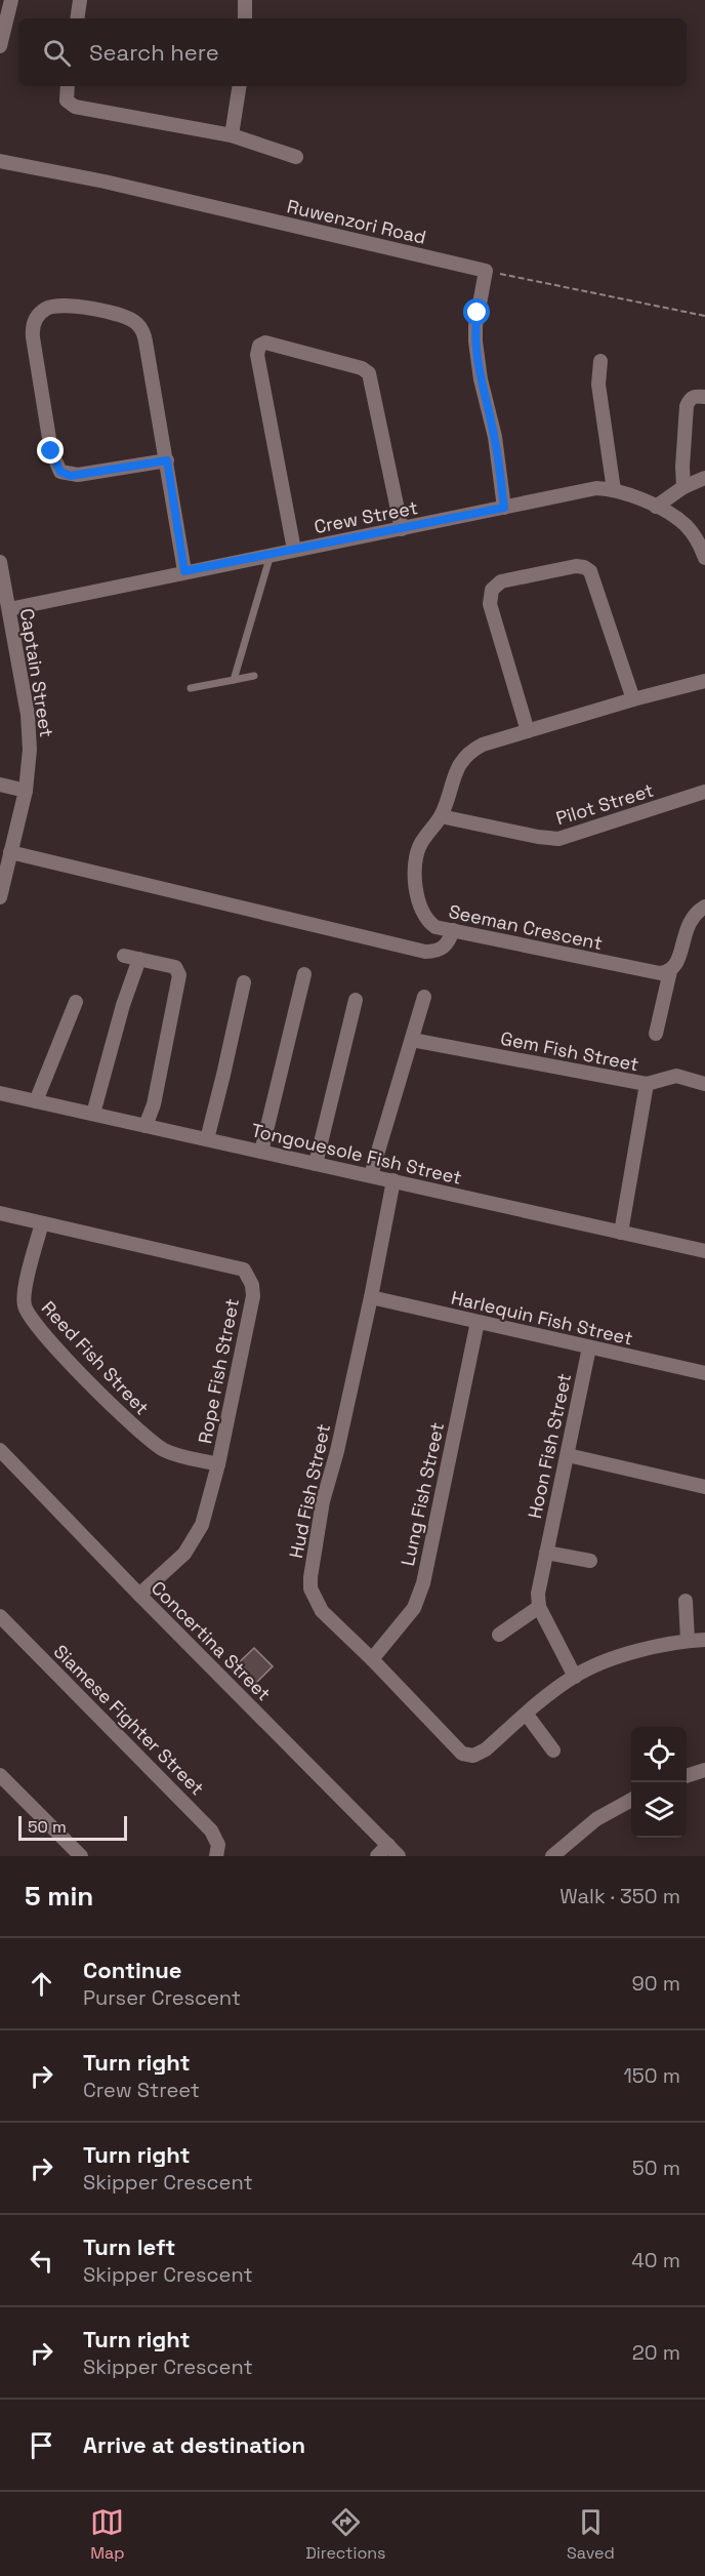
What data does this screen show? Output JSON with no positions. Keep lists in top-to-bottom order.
{
  "streets": {
    "street": [
      "Ruwenzori Road",
      "Crew Street",
      "Captain Street",
      "Pilot Street",
      "Seeman Crescent",
      "Gem Fish Street",
      "Tongouesole Fish Street",
      "Harlequin Fish Street",
      "Reed Fish Street",
      "Rope Fish Street",
      "Hoon Fish Street",
      "Hud Fish Street",
      "Lung Fish Street",
      "Concertina Street",
      "Siamese Fighter Street"
    ]
  },
  "crossings": [
    ["Crew Street", "Captain Street"],
    ["Pilot Street", "Seeman Crescent"],
    ["Gem Fish Street", "Tongouesole Fish Street"],
    ["Tongouesole Fish Street", "Hud Fish Street"],
    ["Harlequin Fish Street", "Hoon Fish Street"],
    ["Harlequin Fish Street", "Hud Fish Street"],
    ["Harlequin Fish Street", "Lung Fish Street"],
    ["Reed Fish Street", "Rope Fish Street"],
    ["Rope Fish Street", "Concertina Street"],
    ["Hud Fish Street", "Lung Fish Street"]
  ],
  "scale_bar": "50 m",
  "page": {
    "search": "Search here",
    "scale": "50 m",
    "heading": ["5 min", "Walk · 350 m"],
    "list": [
      ["Continue", "Purser Crescent", "90 m"],
      ["Turn right", "Crew Street", "150 m"],
      ["Turn right", "Skipper Crescent", "50 m"],
      ["Turn left", "Skipper Crescent", "40 m"],
      ["Turn right", "Skipper Crescent", "20 m"],
      "Arrive at destination"
    ],
    "nav": ["Map", "Directions", "Saved"]
  }
}
